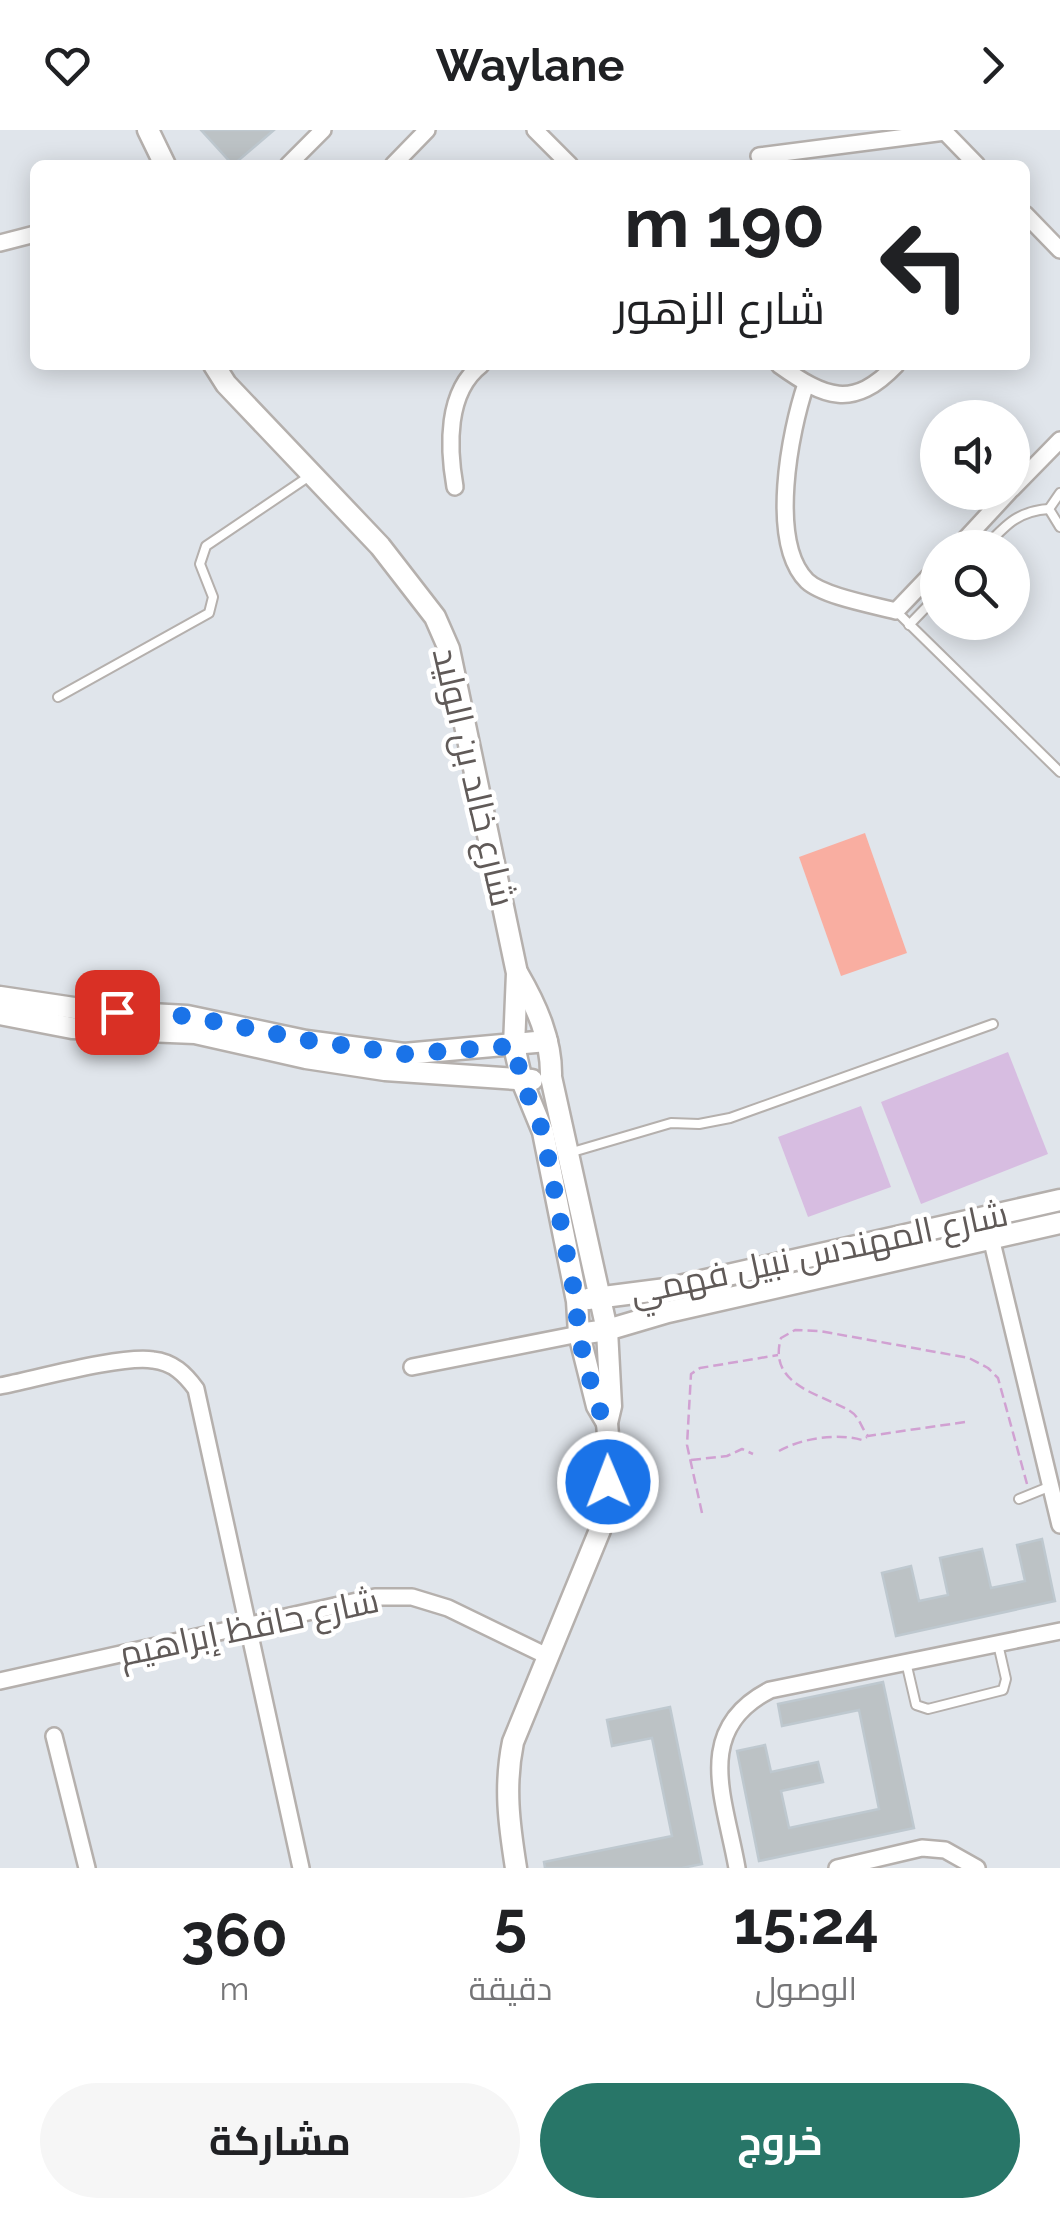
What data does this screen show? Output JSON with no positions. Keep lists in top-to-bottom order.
{
  "streets": {
    "street": ["شارع خالد بن الوليد", "شارع المهندس نبيل فهمي", "شارع حافظ إبراهيم"]
  },
  "crossings": [
    ["شارع خالد بن الوليد", "شارع المهندس نبيل فهمي"],
    ["شارع خالد بن الوليد", "شارع حافظ إبراهيم"]
  ],
  "page": {
    "header": "Waylane",
    "turn": ["190 m", "شارع الزهور"],
    "eta": [
      "15:24",
      "الوصول",
      "5",
      "دقيقة",
      "360",
      "m"
    ],
    "buttons": ["خروج", "مشاركة"]
  }
}
